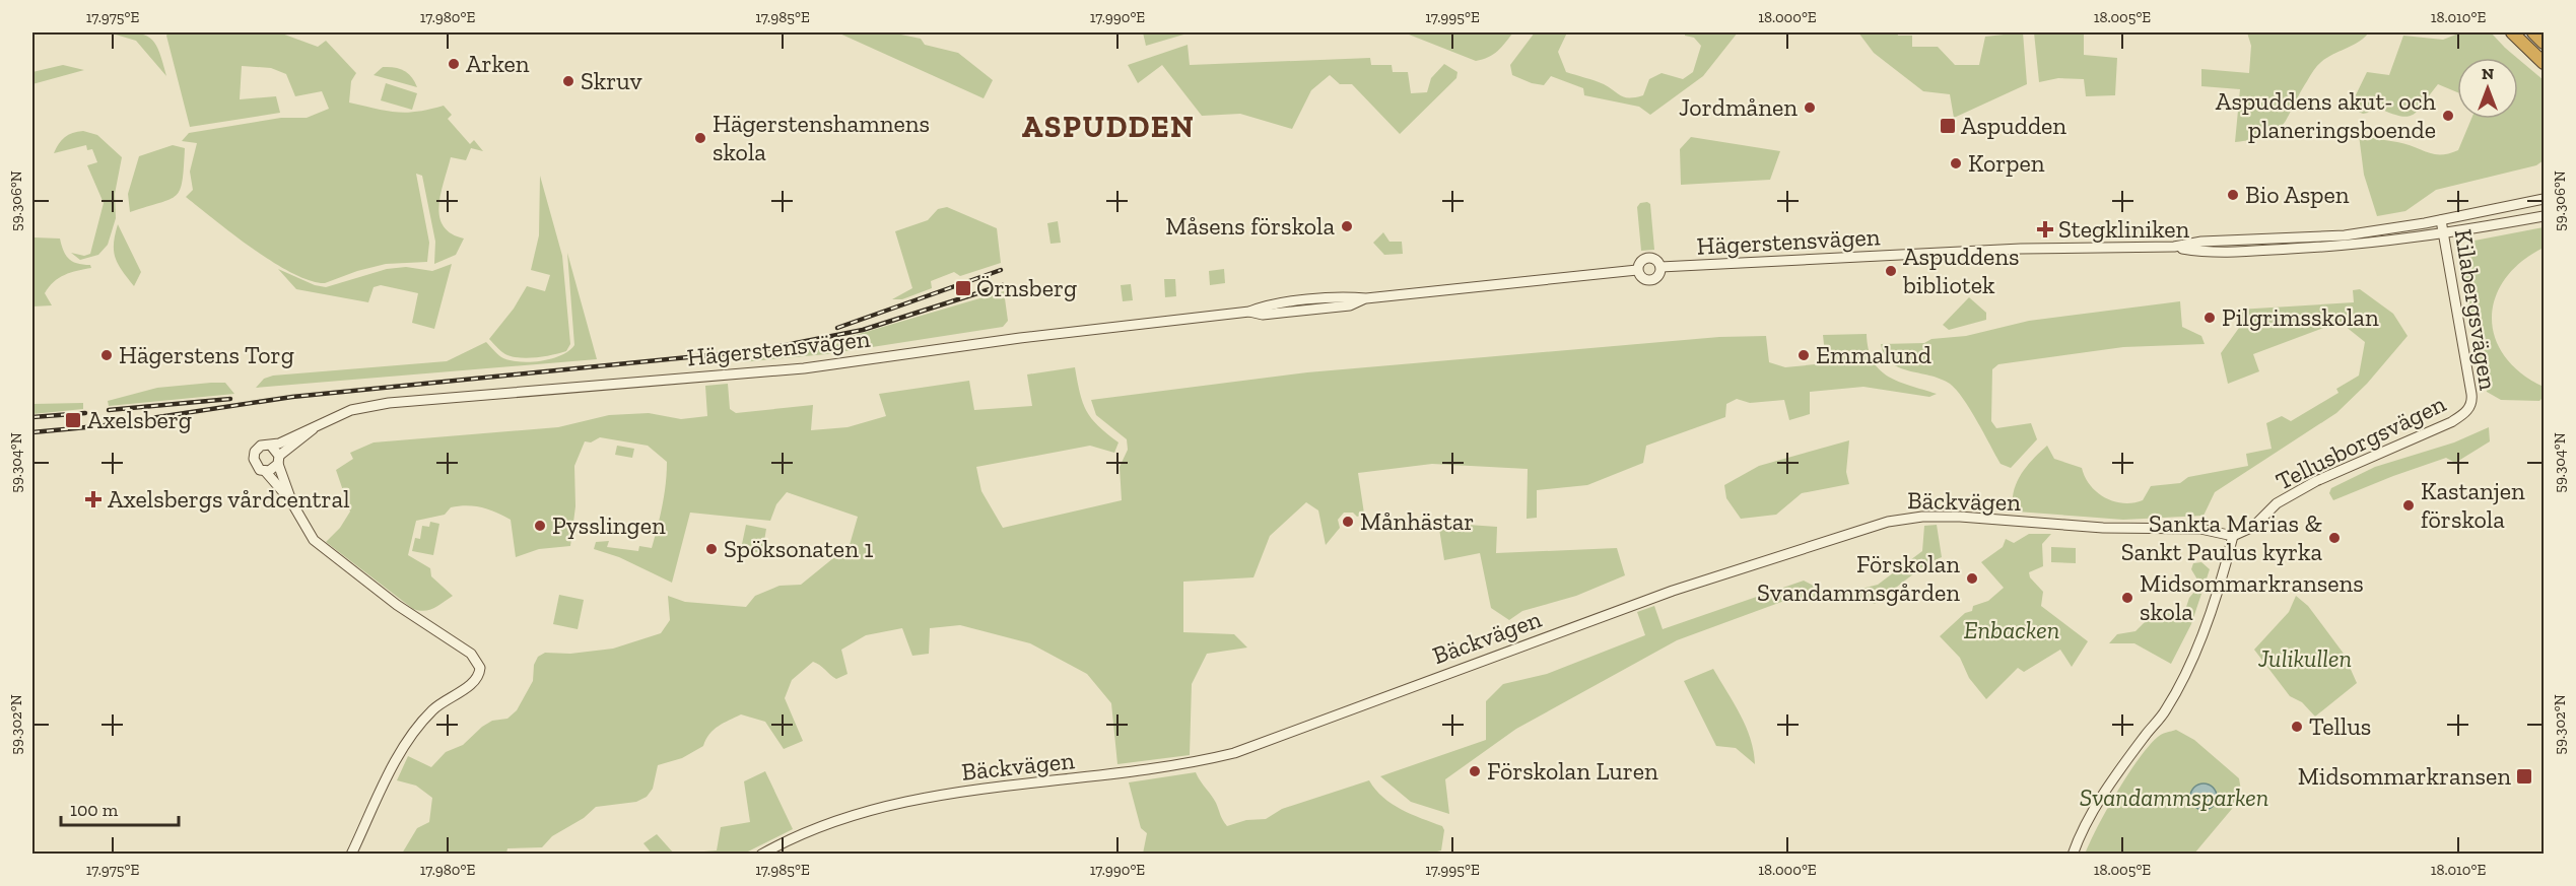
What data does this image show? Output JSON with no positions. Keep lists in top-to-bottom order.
{
  "streets": {
    "street": [
      "Hägerstensvägen",
      "Kilabergsvägen",
      "Tellusborgsvägen",
      "Bäckvägen"
    ]
  },
  "crossings": [
    ["Hägerstensvägen", "Kilabergsvägen"],
    ["Kilabergsvägen", "Tellusborgsvägen"],
    ["Tellusborgsvägen", "Bäckvägen"]
  ],
  "districts": ["ASPUDDEN"],
  "parks": ["Enbacken", "Julikullen", "Svandammsparken"],
  "places": {
    "other": [
      "Arken",
      "Skruv",
      "Jordmånen",
      "Aspuddens akut- och planeringsboende",
      "Hägerstenshamnens skola",
      "Korpen",
      "Bio Aspen",
      "Måsens förskola",
      "Aspuddens bibliotek",
      "Pilgrimsskolan",
      "Hägerstens Torg",
      "Emmalund",
      "Kastanjen förskola",
      "Månhästar",
      "Pysslingen",
      "Sankta Marias & Sankt Paulus kyrka",
      "Spöksonaten 1",
      "Förskolan Svandammsgården",
      "Midsommarkransens skola",
      "Tellus",
      "Förskolan Luren"
    ],
    "transit": [
      "Aspudden",
      "Örnsberg",
      "Axelsberg",
      "Midsommarkransen"
    ],
    "health": ["Stegkliniken", "Axelsbergs vårdcentral"]
  },
  "scale_bar": "100 m",
  "north": "top",
  "coordinates": [
    "17.975°E",
    "17.980°E",
    "17.985°E",
    "17.990°E",
    "17.995°E",
    "18.000°E",
    "18.005°E",
    "18.010°E",
    "59.306°N",
    "59.304°N",
    "59.302°N"
  ]
}
